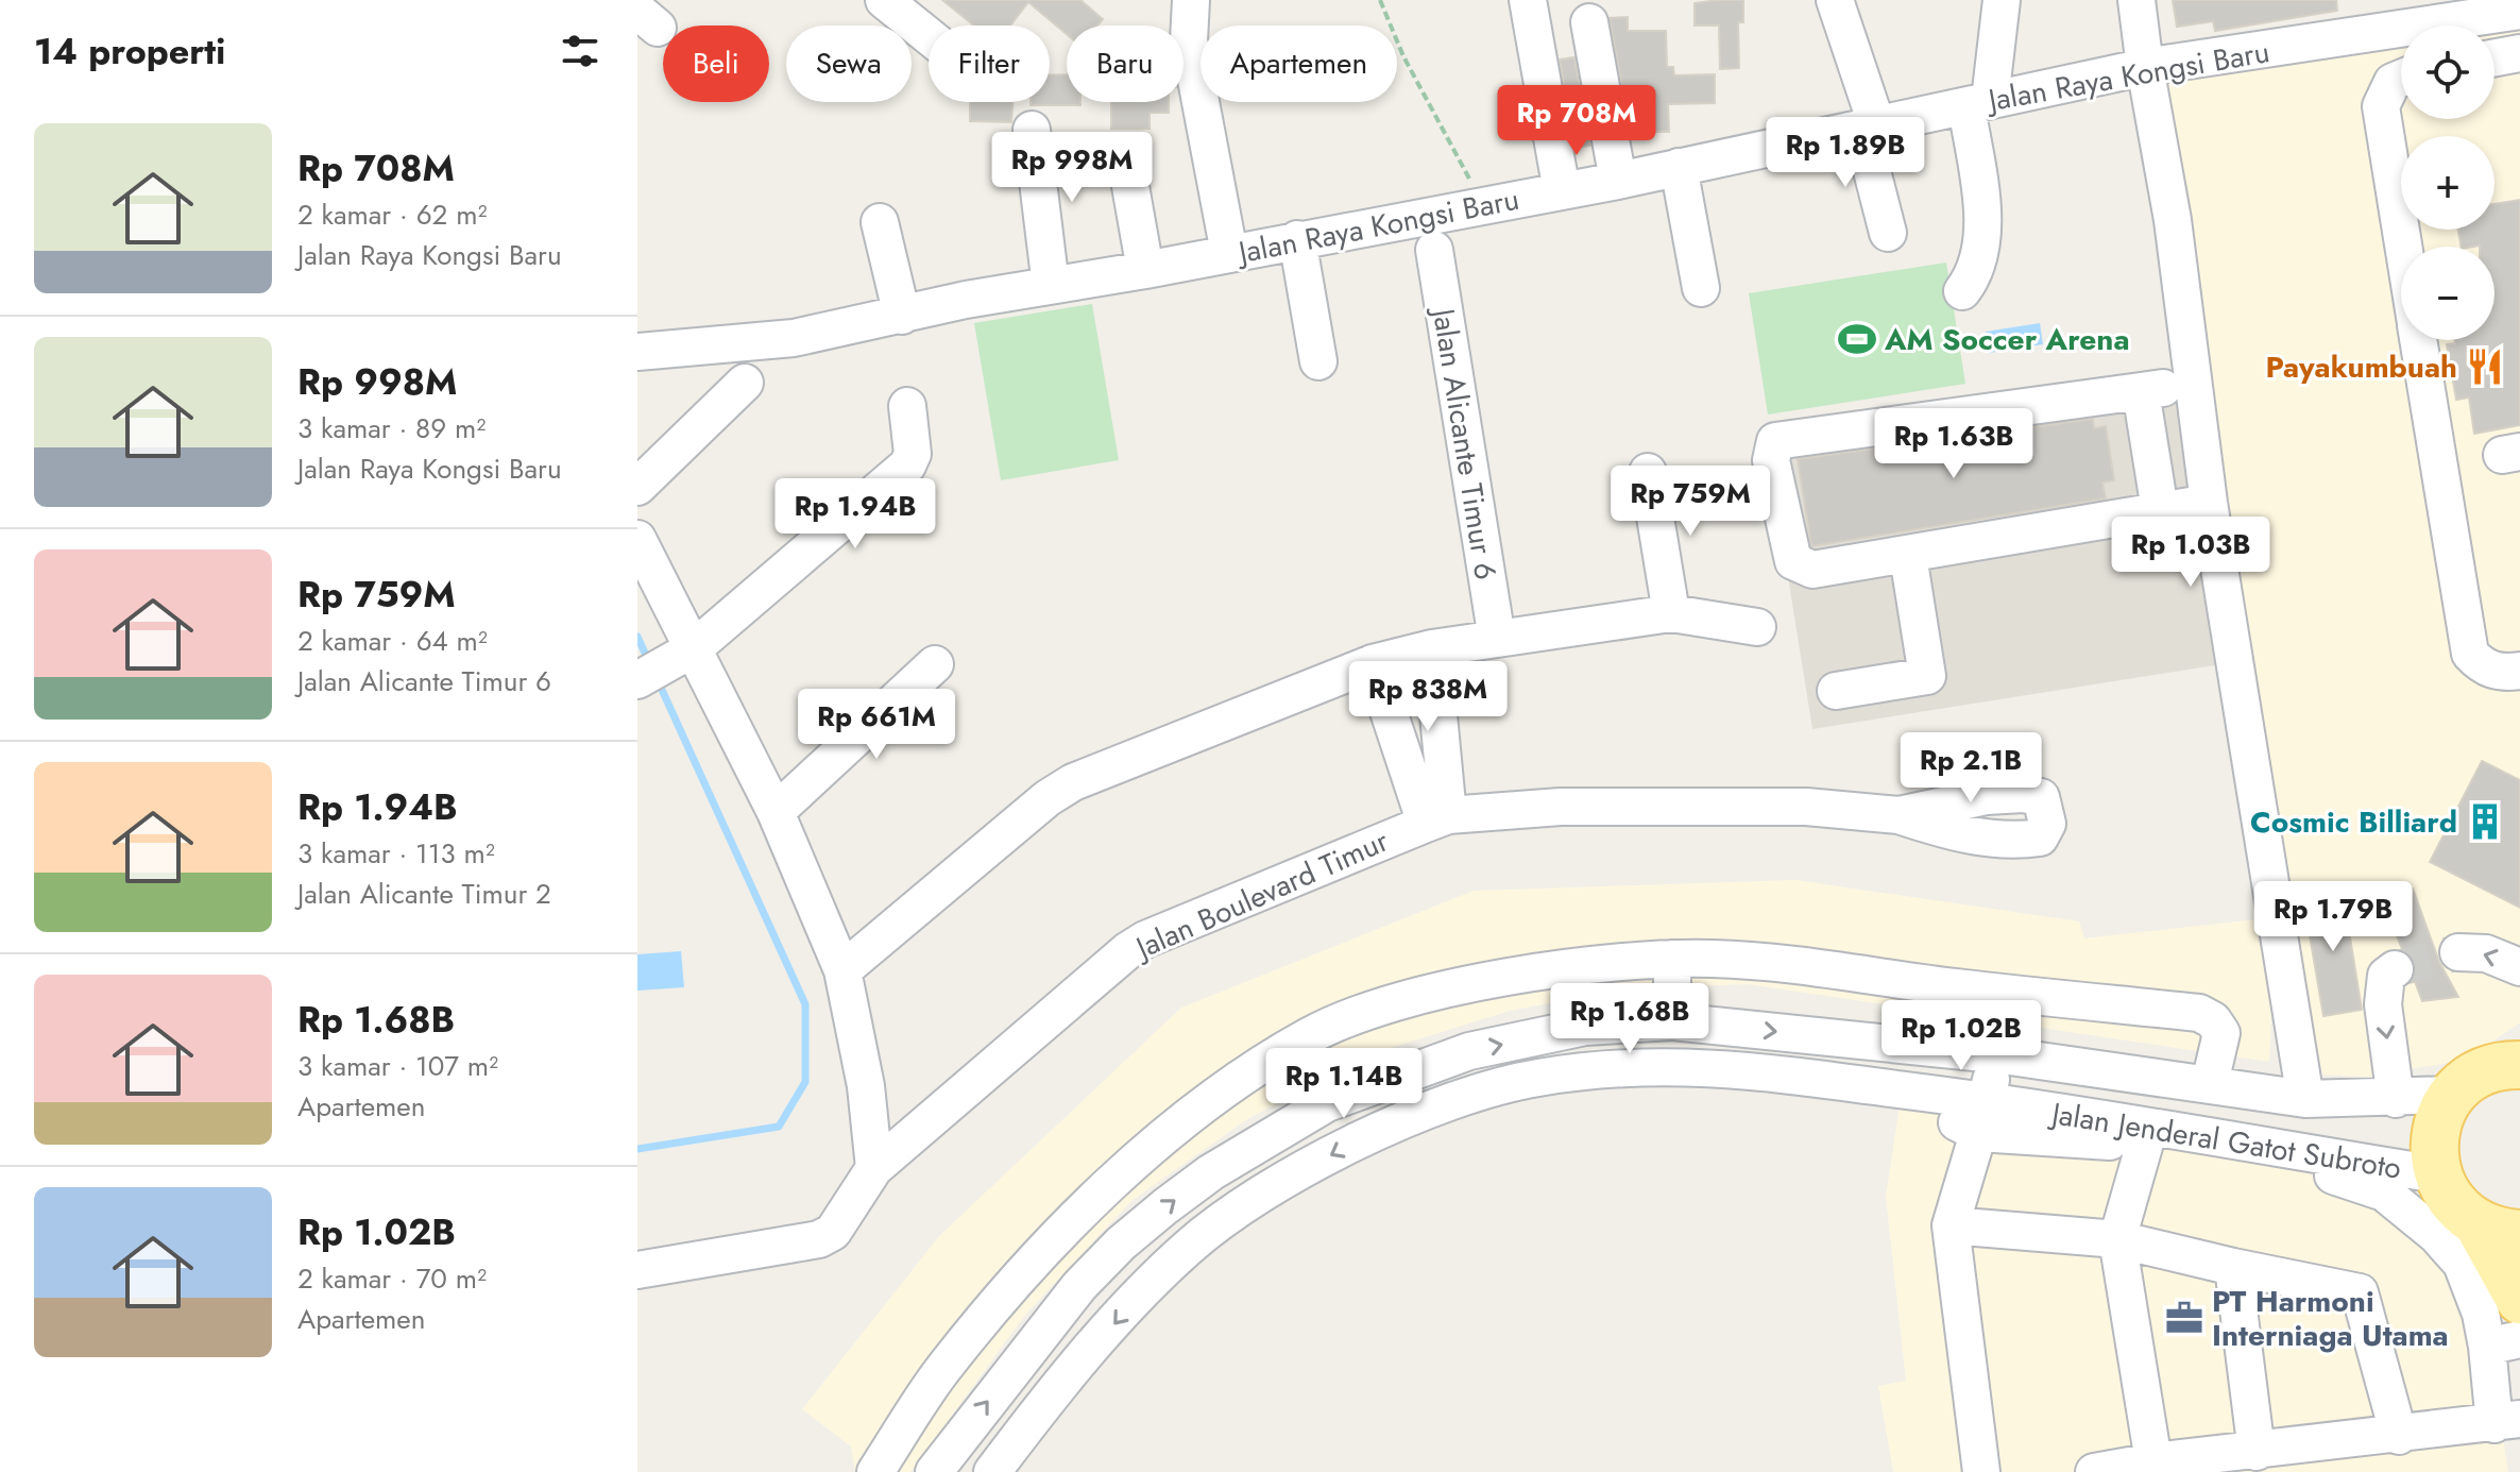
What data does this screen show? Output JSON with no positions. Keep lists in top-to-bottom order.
{
  "streets": {
    "street": [
      "Jalan Raya Kongsi Baru",
      "Jalan Alicante Timur 6",
      "Jalan Boulevard Timur",
      "Jalan Jenderal Gatot Subroto"
    ]
  },
  "places": {
    "sports": ["AM Soccer Arena"],
    "restaurant": ["Payakumbuah"],
    "building": ["Cosmic Billiard"],
    "office": ["PT Harmoni Interniaga Utama"]
  },
  "page": {
    "heading": "14 properti",
    "map_buttons": ["+", "−"],
    "chip": [
      "Beli",
      "Sewa",
      "Filter",
      "Baru",
      "Apartemen"
    ],
    "price": [
      "Rp 708M",
      "Rp 1.89B",
      "Rp 998M",
      "Rp 1.63B",
      "Rp 759M",
      "Rp 1.94B",
      "Rp 1.03B",
      "Rp 838M",
      "Rp 661M",
      "Rp 2.1B",
      "Rp 1.79B",
      "Rp 1.68B",
      "Rp 1.02B",
      "Rp 1.14B"
    ],
    "list": [
      {
        "name": "Rp 708M",
        "note": "2 kamar · 62 m² · Jalan Raya Kongsi Baru"
      },
      {
        "name": "Rp 998M",
        "note": "3 kamar · 89 m² · Jalan Raya Kongsi Baru"
      },
      {
        "name": "Rp 759M",
        "note": "2 kamar · 64 m² · Jalan Alicante Timur 6"
      },
      {
        "name": "Rp 1.94B",
        "note": "3 kamar · 113 m² · Jalan Alicante Timur 2"
      },
      {
        "name": "Rp 1.68B",
        "note": "3 kamar · 107 m² · Apartemen"
      },
      {
        "name": "Rp 1.02B",
        "note": "2 kamar · 70 m² · Apartemen"
      }
    ]
  }
}
